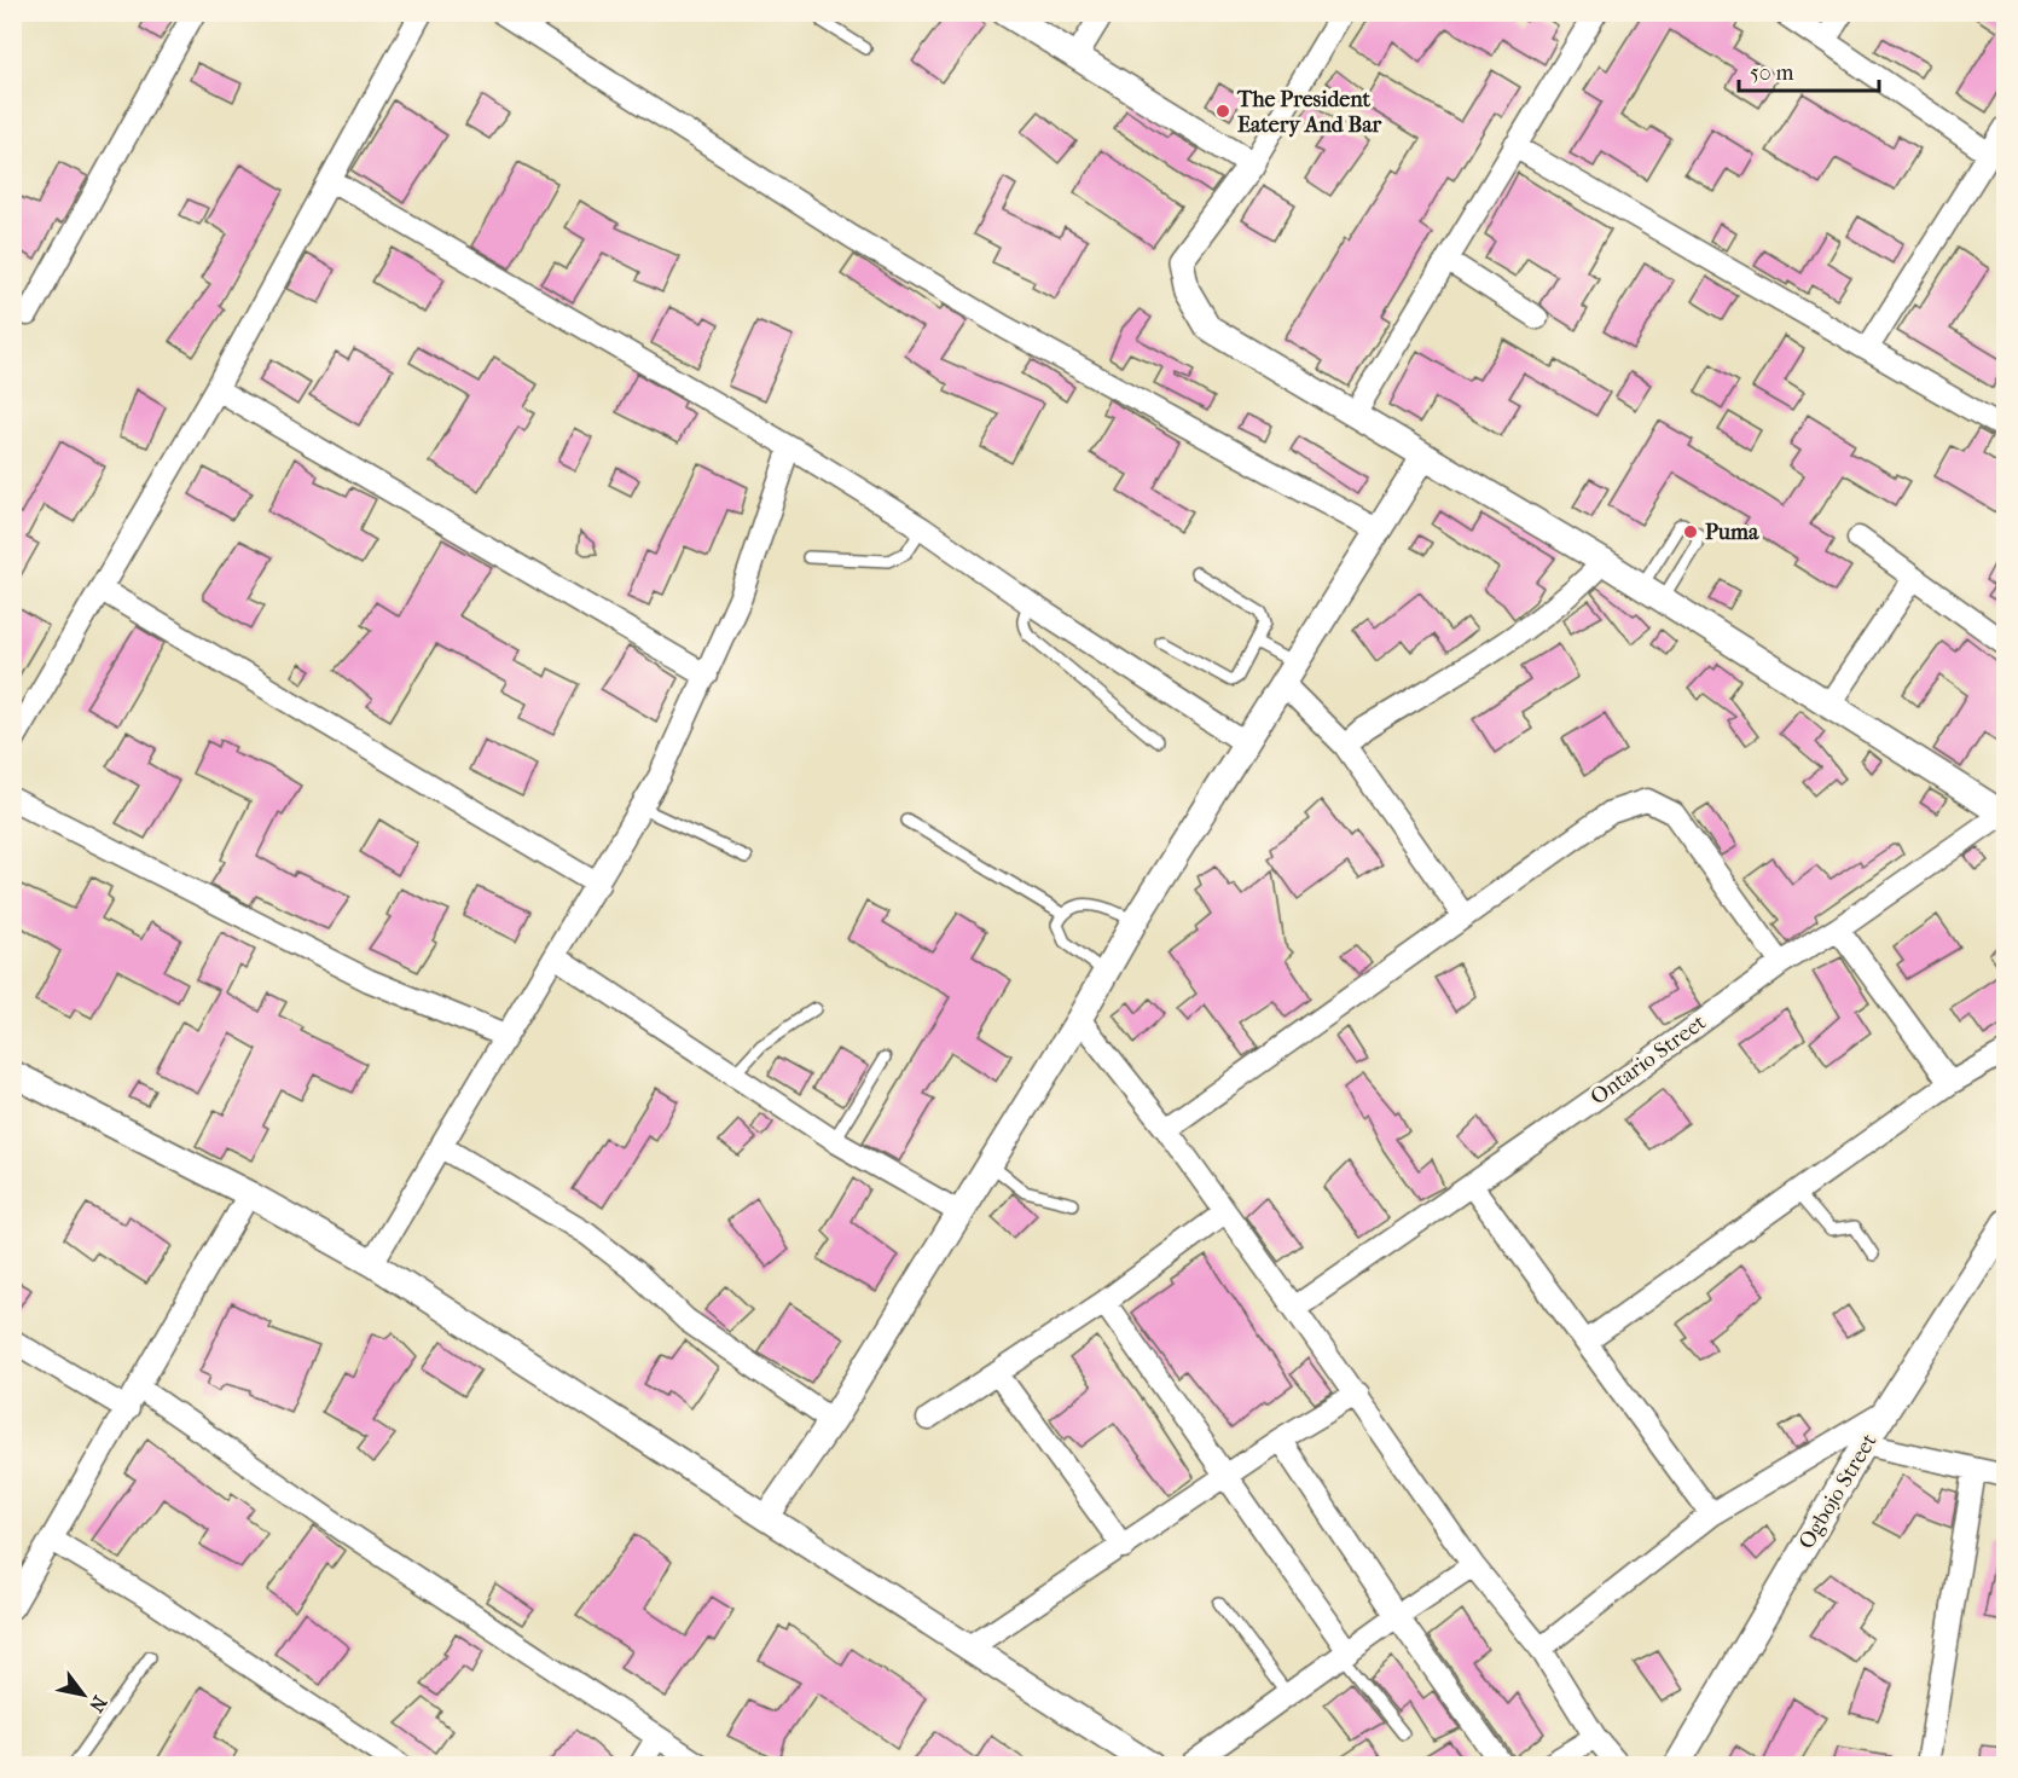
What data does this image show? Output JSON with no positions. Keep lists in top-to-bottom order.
{
  "streets": {
    "street": ["Ontario Street", "Ogbojo Street"]
  },
  "places": ["The President Eatery And Bar", "Puma"],
  "scale_bar": "50 m",
  "north": "bottom right"
}
